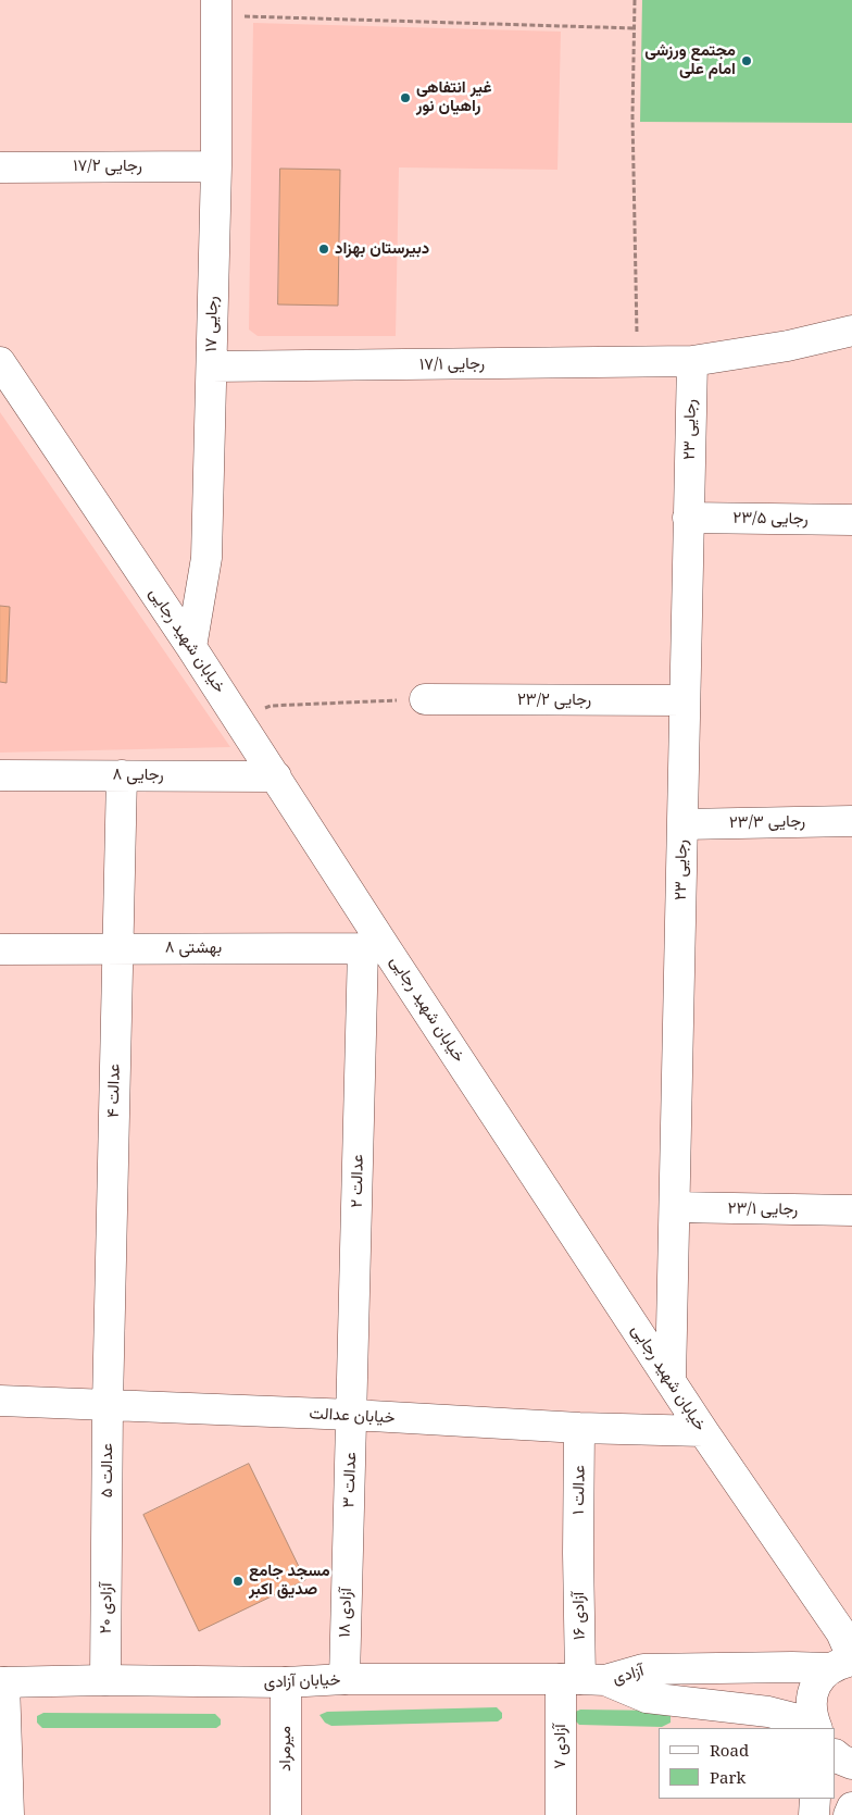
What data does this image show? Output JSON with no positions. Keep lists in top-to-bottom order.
{
  "streets": {
    "street": [
      "رجایی ۱۷/۲",
      "رجایی ۱۷",
      "رجایی ۱۷/۱",
      "رجایی ۲۳",
      "رجایی ۲۳/۵",
      "خیابان شهید رجایی",
      "رجایی ۲۳/۲",
      "رجایی ۸",
      "رجایی ۲۳/۳",
      "بهشتی ۸",
      "عدالت ۴",
      "عدالت ۲",
      "رجایی ۲۳/۱",
      "خیابان عدالت",
      "عدالت ۵",
      "عدالت ۳",
      "عدالت ۱",
      "آزادی ۲۰",
      "آزادی ۱۸",
      "آزادی ۱۶",
      "آزادی",
      "خیابان آزادی",
      "آزادی ۷",
      "میرمراد"
    ]
  },
  "crossings": [
    ["رجایی ۱۷/۲", "رجایی ۱۷"],
    ["رجایی ۱۷", "رجایی ۱۷/۱"],
    ["رجایی ۱۷", "خیابان شهید رجایی"],
    ["رجایی ۱۷/۱", "رجایی ۲۳"],
    ["رجایی ۲۳", "رجایی ۲۳/۵"],
    ["رجایی ۲۳", "خیابان شهید رجایی"],
    ["رجایی ۲۳", "رجایی ۲۳/۲"],
    ["رجایی ۲۳", "رجایی ۲۳/۳"],
    ["رجایی ۲۳", "رجایی ۲۳/۱"],
    ["خیابان شهید رجایی", "رجایی ۸"],
    ["خیابان شهید رجایی", "بهشتی ۸"],
    ["خیابان شهید رجایی", "عدالت ۲"],
    ["خیابان شهید رجایی", "خیابان عدالت"],
    ["خیابان شهید رجایی", "آزادی"],
    ["رجایی ۸", "عدالت ۴"],
    ["بهشتی ۸", "عدالت ۴"],
    ["بهشتی ۸", "عدالت ۲"],
    ["عدالت ۴", "خیابان عدالت"],
    ["عدالت ۴", "عدالت ۵"],
    ["عدالت ۲", "خیابان عدالت"],
    ["عدالت ۲", "عدالت ۳"],
    ["خیابان عدالت", "عدالت ۵"],
    ["خیابان عدالت", "عدالت ۳"],
    ["خیابان عدالت", "عدالت ۱"],
    ["عدالت ۵", "آزادی ۲۰"],
    ["عدالت ۳", "آزادی ۱۸"],
    ["عدالت ۱", "آزادی ۱۶"],
    ["آزادی ۲۰", "خیابان آزادی"],
    ["آزادی ۱۸", "خیابان آزادی"],
    ["آزادی ۱۶", "آزادی"],
    ["آزادی ۱۶", "خیابان آزادی"],
    ["آزادی ۱۶", "آزادی ۷"],
    ["آزادی", "خیابان آزادی"],
    ["آزادی", "آزادی ۷"],
    ["خیابان آزادی", "آزادی ۷"],
    ["خیابان آزادی", "میرمراد"]
  ],
  "places": [
    "مجتمع ورزشی امام علی",
    "غیر انتفاهی راهیان نور",
    "دبیرستان بهزاد",
    "مسجد جامع صدیق اکبر"
  ],
  "legend": ["Road", "Park"]
}
